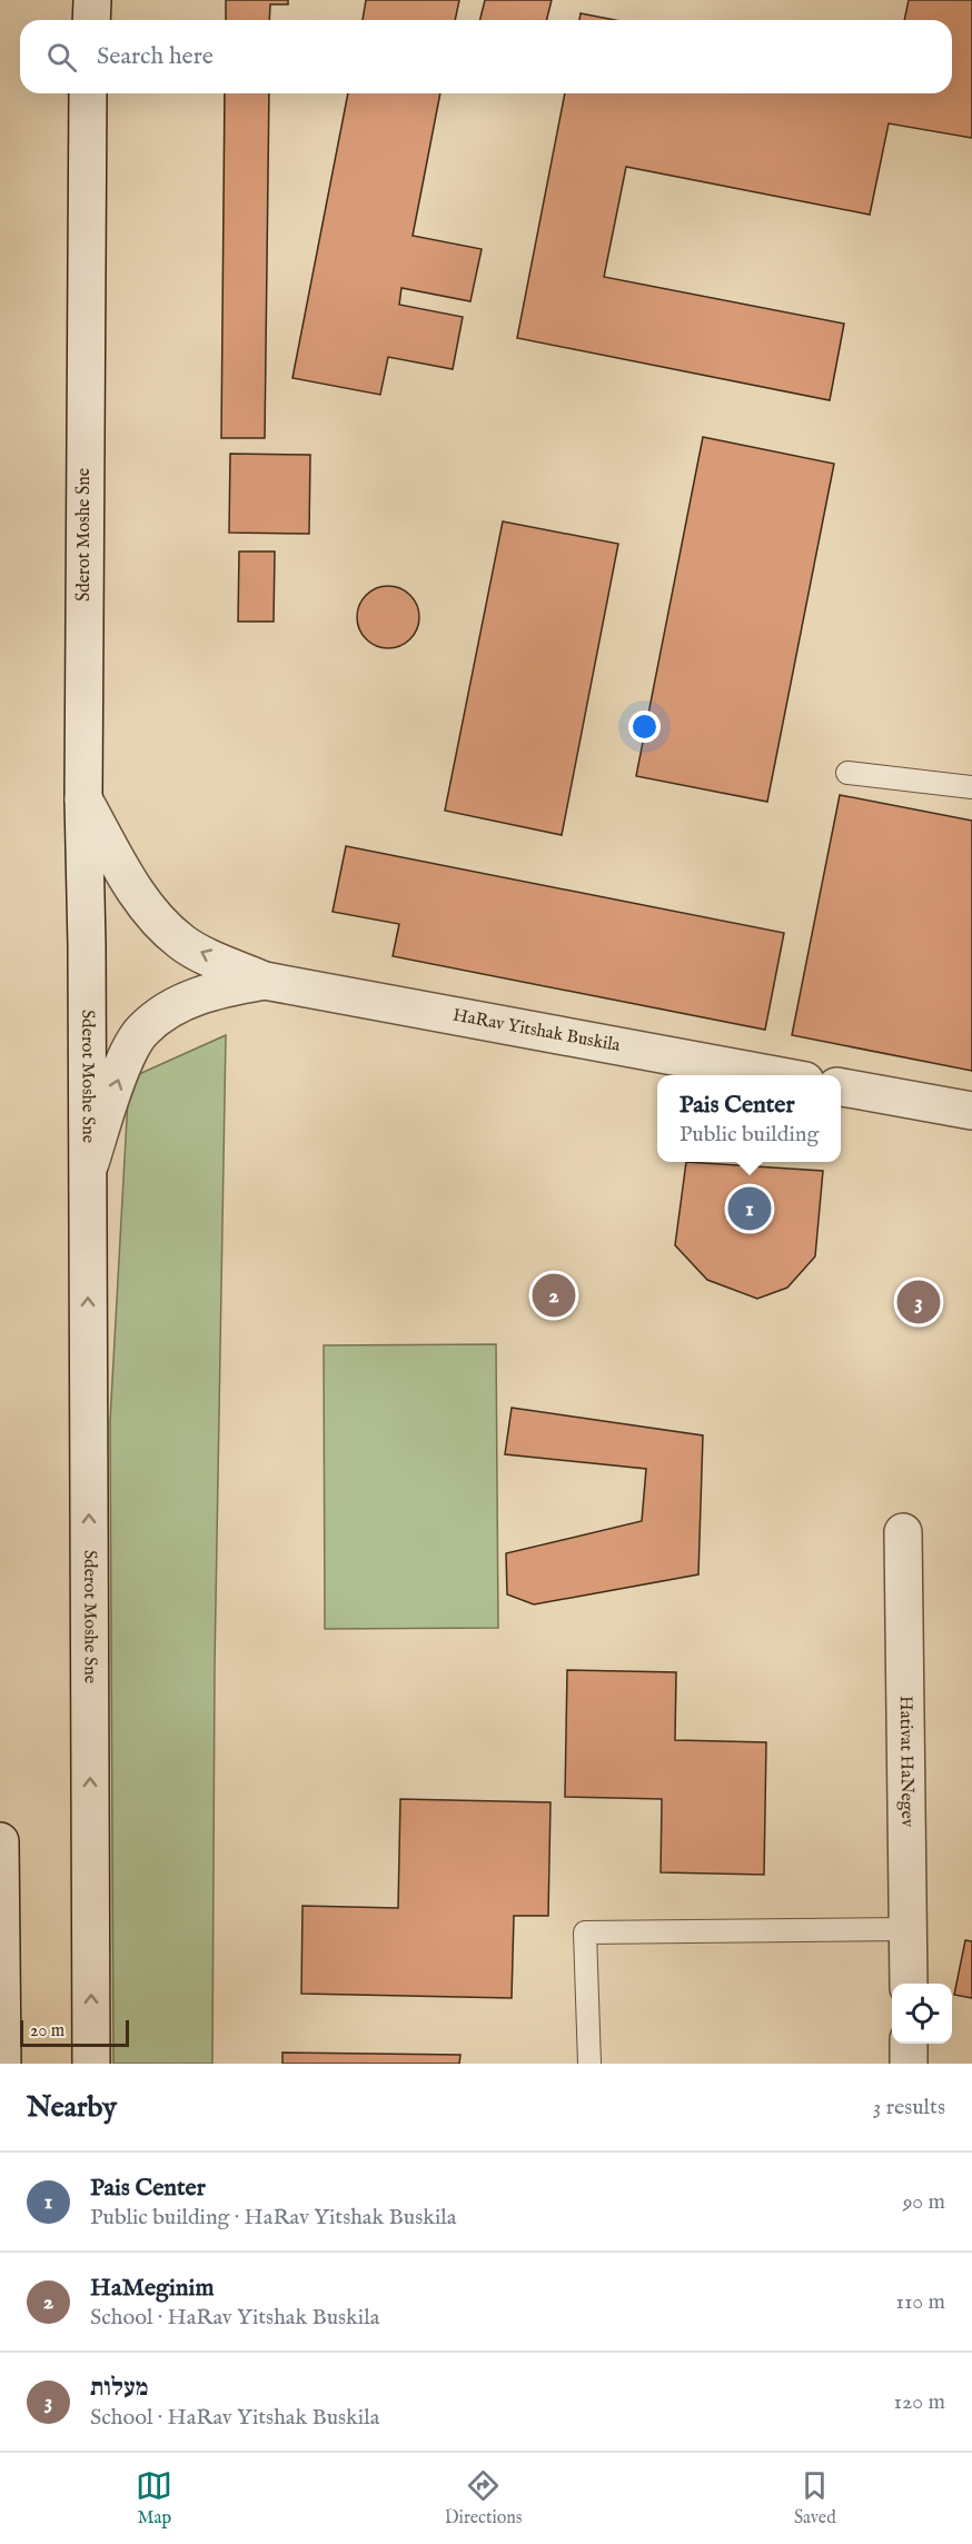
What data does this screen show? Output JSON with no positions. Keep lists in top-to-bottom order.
{
  "streets": {
    "main road": ["Sderot Moshe Sne", "HaRav Yitshak Buskila", "Hativat HaNegev"]
  },
  "crossings": [
    ["Sderot Moshe Sne", "HaRav Yitshak Buskila"]
  ],
  "one_way": ["Sderot Moshe Sne"],
  "scale_bar": "20 m",
  "page": {
    "search": "Search here",
    "popup": ["Pais Center", "Public building"],
    "pins": ["1", "2", "3"],
    "scale": "20 m",
    "heading": ["Nearby", "3 results"],
    "list": [
      {
        "mark": "1",
        "name": "Pais Center",
        "note": "Public building · HaRav Yitshak Buskila",
        "value": "90 m"
      },
      {
        "mark": "2",
        "name": "HaMeginim",
        "note": "School · HaRav Yitshak Buskila",
        "value": "110 m"
      },
      {
        "mark": "3",
        "name": "מעלות",
        "note": "School · HaRav Yitshak Buskila",
        "value": "120 m"
      }
    ],
    "nav": ["Map", "Directions", "Saved"]
  }
}
